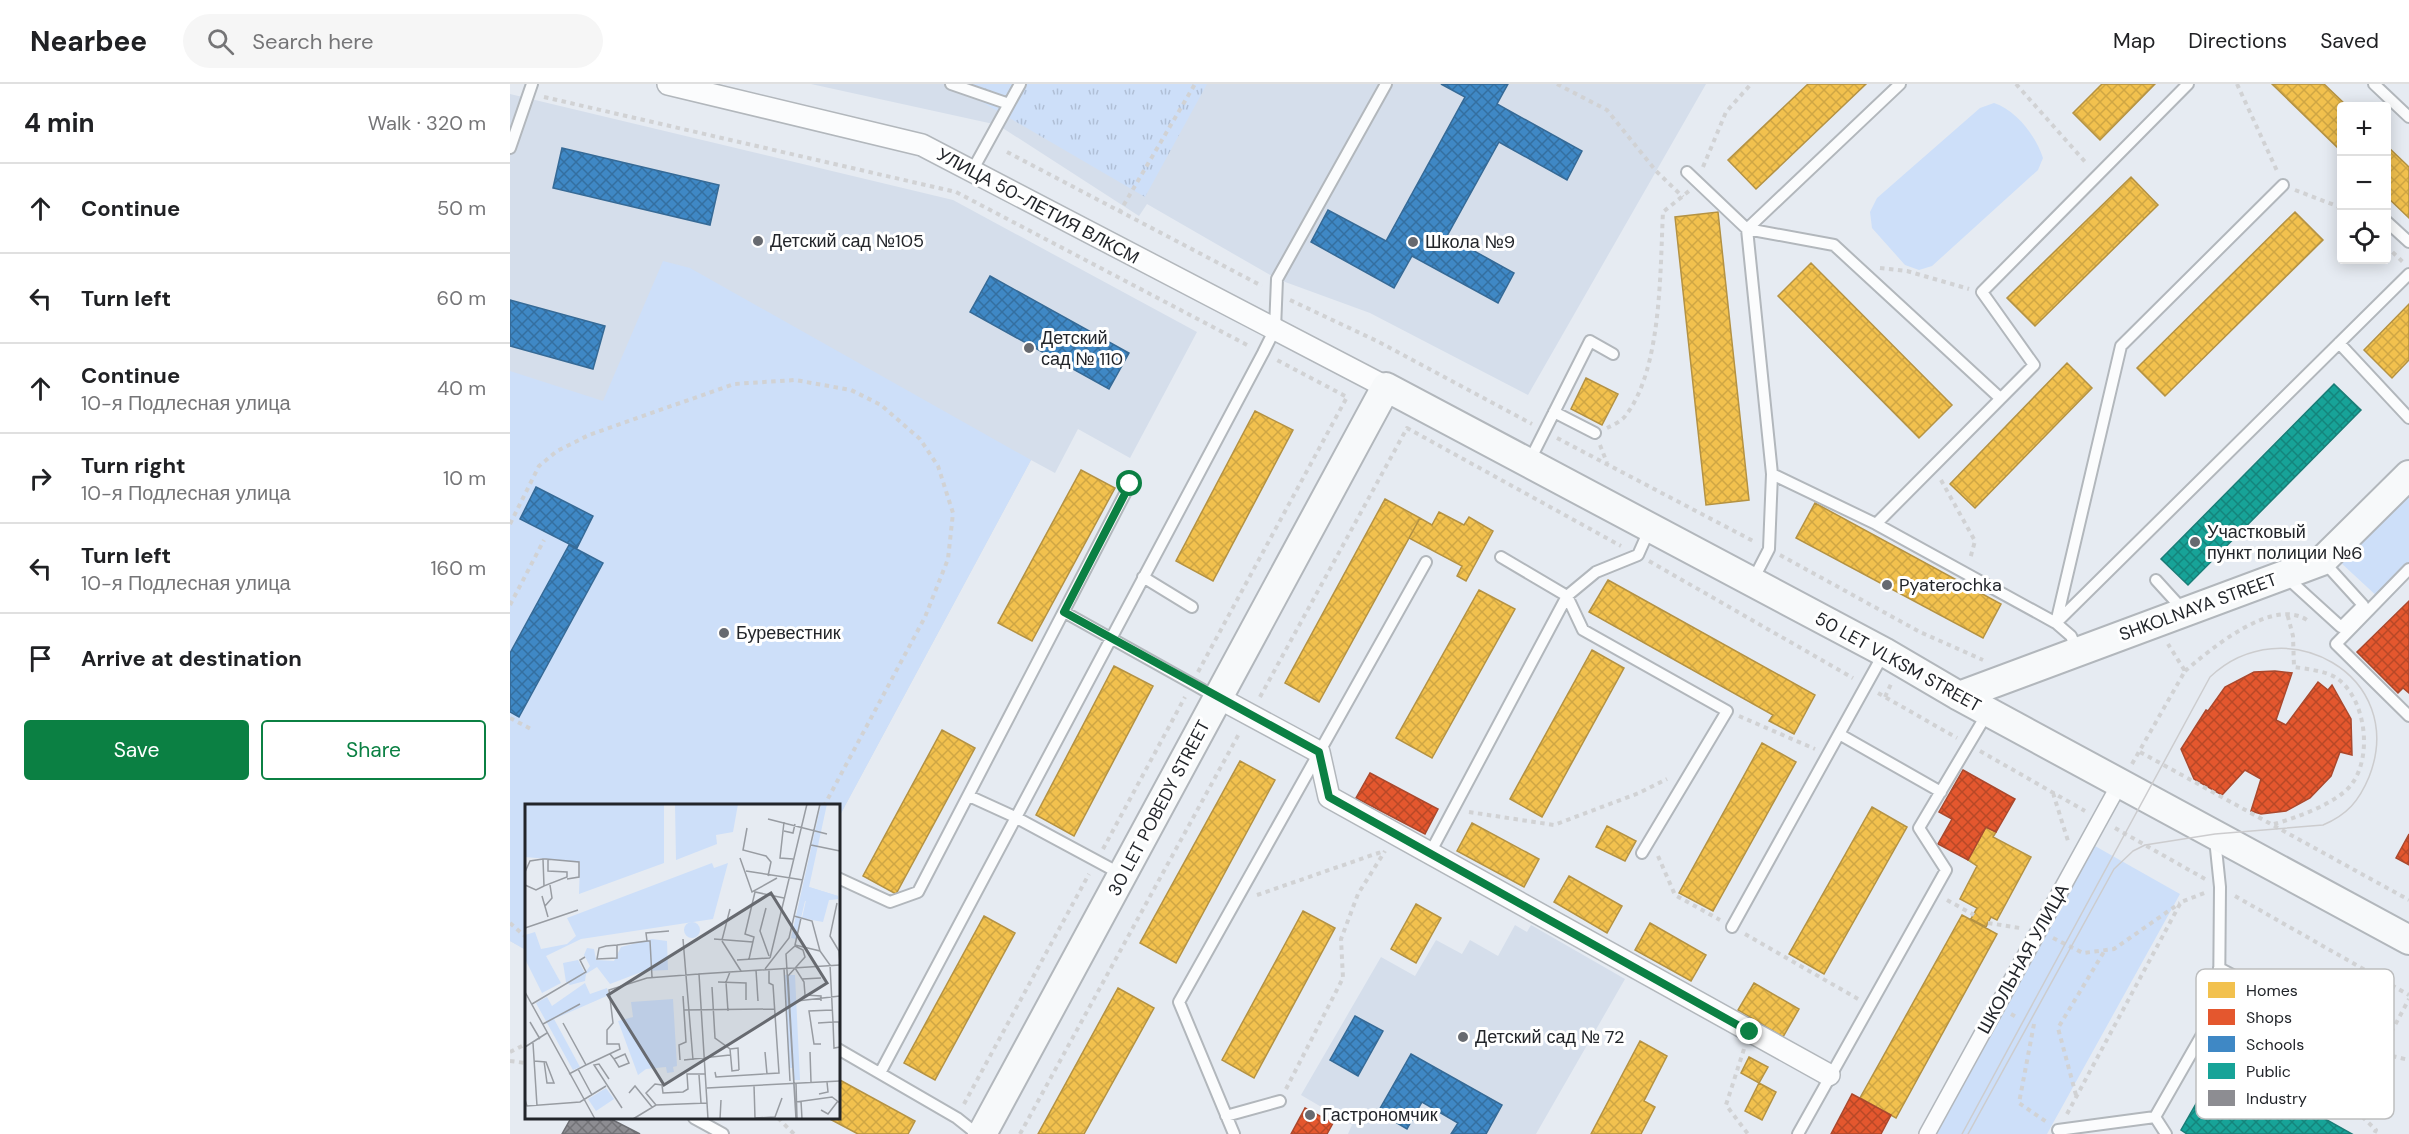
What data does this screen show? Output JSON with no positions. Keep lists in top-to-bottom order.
{
  "streets": {
    "main road": ["SHKOLNAYA STREET", "50 LET VLKSM STREET", "30 LET POBEDY STREET"],
    "street": ["УЛИЦА 50-ЛЕТИЯ ВЛКСМ", "ШКОЛЬНАЯ УЛИЦА"]
  },
  "crossings": [
    ["УЛИЦА 50-ЛЕТИЯ ВЛКСМ", "50 LET VLKSM STREET"],
    ["УЛИЦА 50-ЛЕТИЯ ВЛКСМ", "30 LET POBEDY STREET"],
    ["SHKOLNAYA STREET", "50 LET VLKSM STREET"],
    ["50 LET VLKSM STREET", "30 LET POBEDY STREET"],
    ["50 LET VLKSM STREET", "ШКОЛЬНАЯ УЛИЦА"]
  ],
  "places": [
    "Детский сад №105",
    "Школа №9",
    "Детский сад № 110",
    "Участковый пункт полиции №6",
    "Pyaterochka",
    "Буревестник",
    "Детский сад № 72",
    "Гастрономчик"
  ],
  "legend": [
    "Homes",
    "Shops",
    "Schools",
    "Public",
    "Industry"
  ],
  "page": {
    "header": "Nearbee",
    "search": "Search here",
    "nav": ["Map", "Directions", "Saved"],
    "heading": ["4 min", "Walk · 320 m"],
    "map_buttons": ["+", "−"],
    "list": [
      ["Continue", "50 m"],
      ["Turn left", "60 m"],
      ["Continue", "10-я Подлесная улица", "40 m"],
      ["Turn right", "10-я Подлесная улица", "10 m"],
      ["Turn left", "10-я Подлесная улица", "160 m"],
      "Arrive at destination"
    ],
    "buttons": ["Save", "Share"]
  }
}
